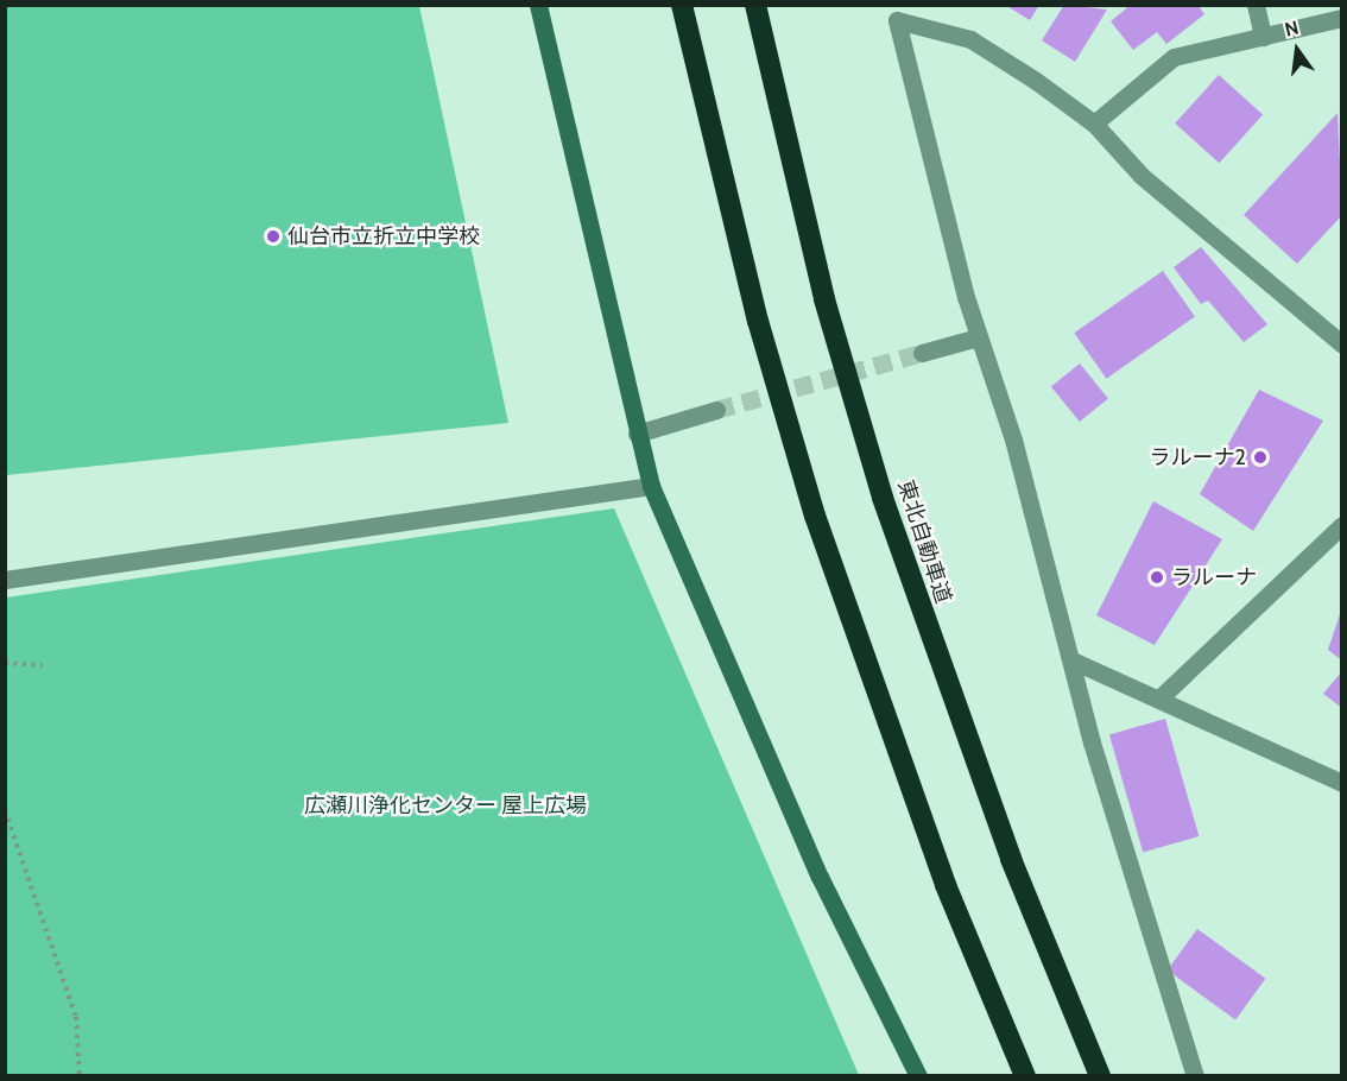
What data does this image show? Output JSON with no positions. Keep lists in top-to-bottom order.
{
  "streets": {
    "highway": ["東北自動車道"]
  },
  "parks": ["広瀬川浄化センター 屋上広場"],
  "places": ["仙台市立折立中学校", "ラルーナ2", "ラルーナ"],
  "north": "top"
}
